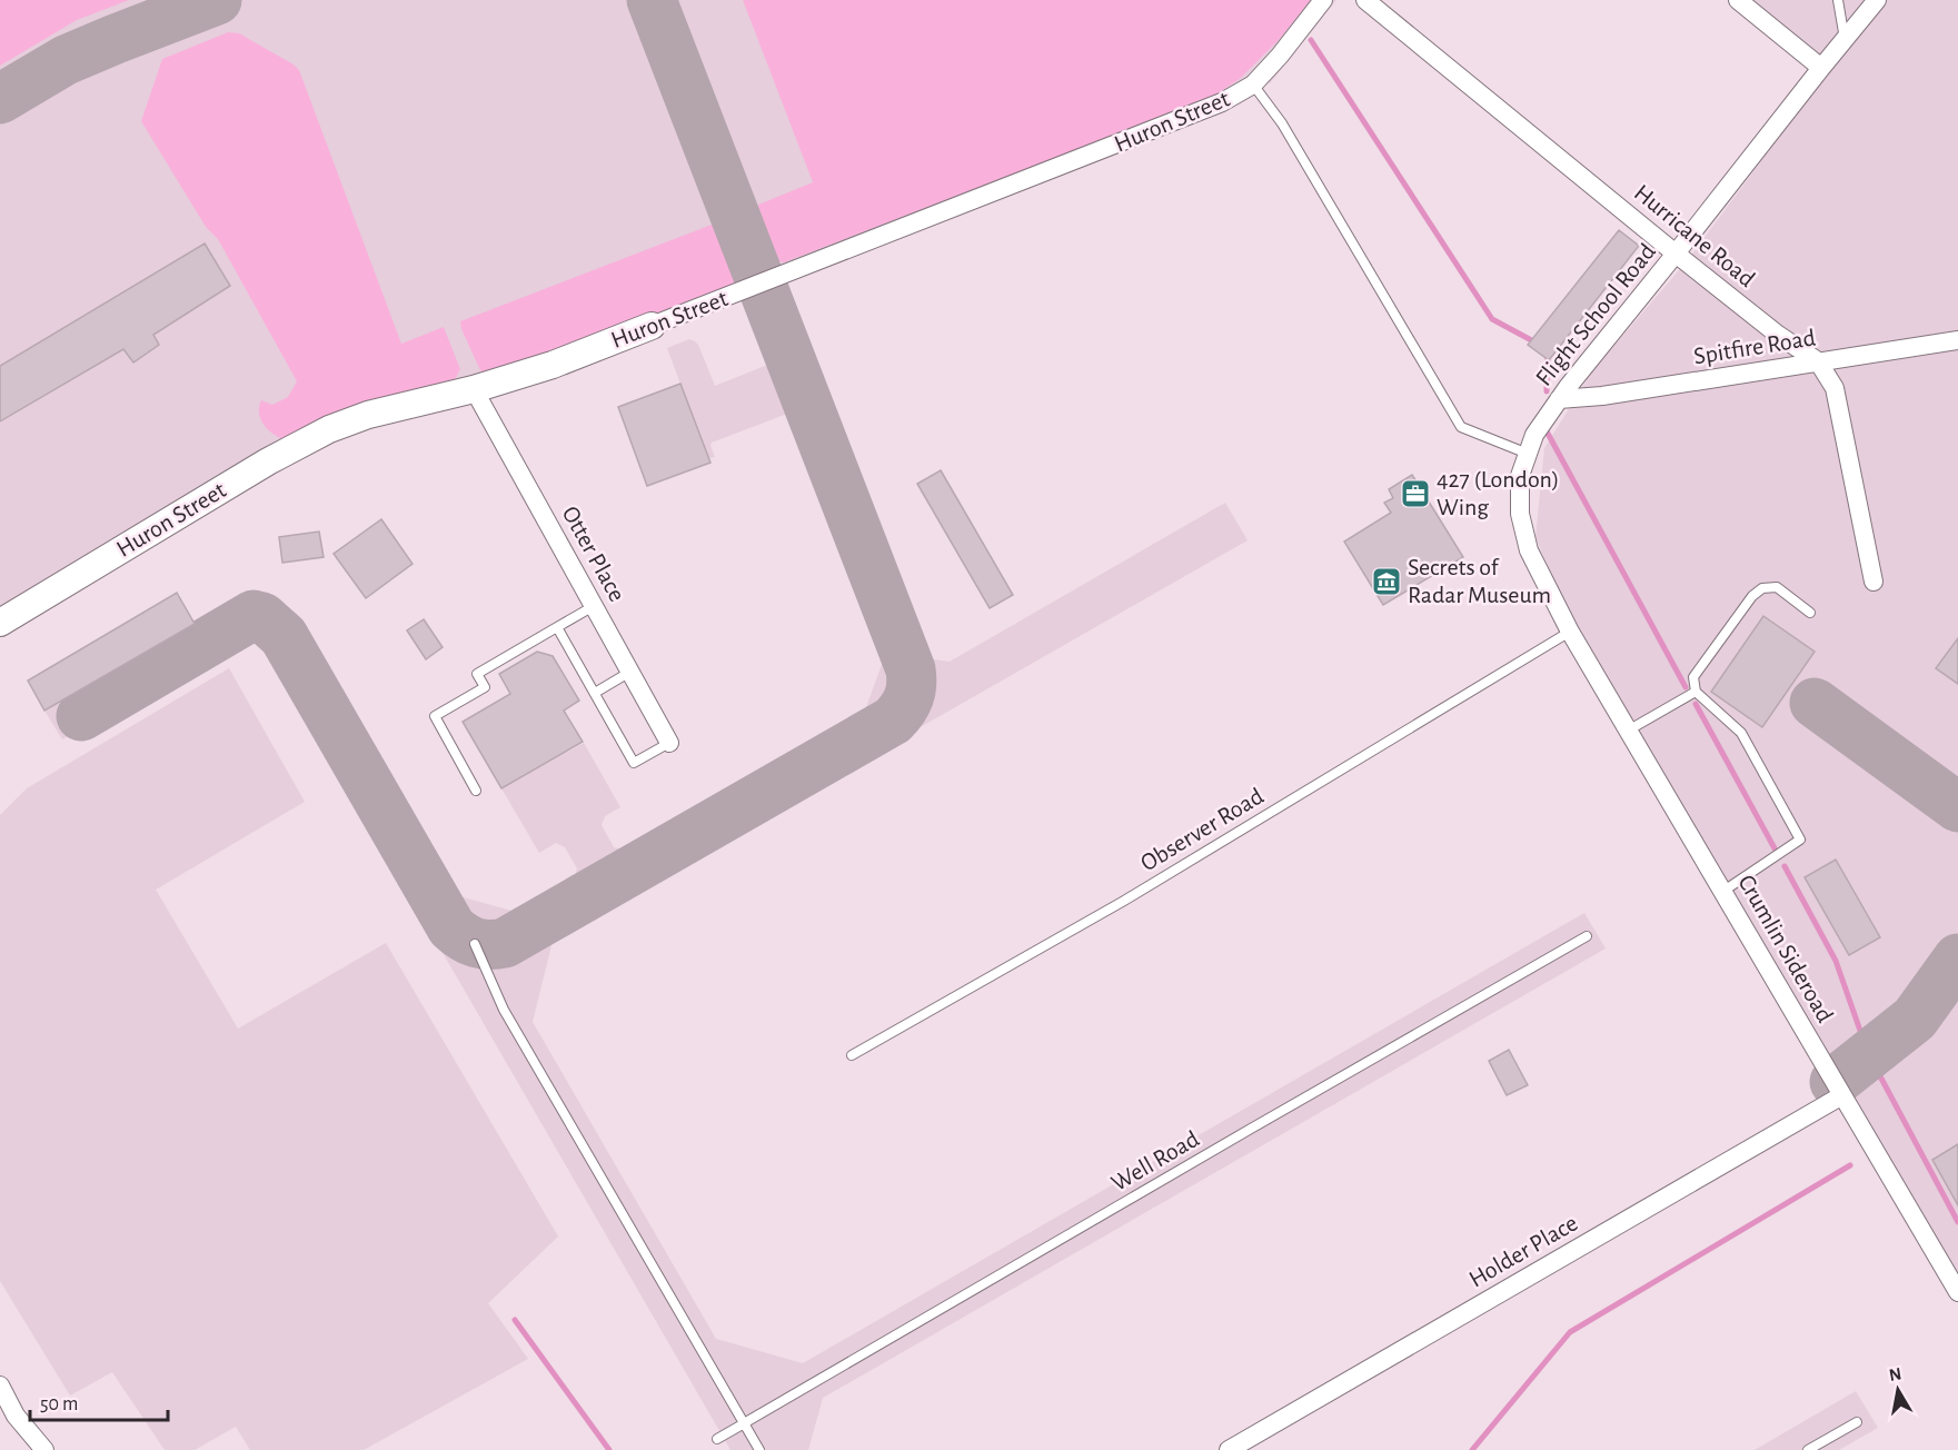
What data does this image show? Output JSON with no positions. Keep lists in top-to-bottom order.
{
  "streets": {
    "street": [
      "Huron Street",
      "Hurricane Road",
      "Flight School Road",
      "Spitfire Road",
      "Otter Place",
      "Crumlin Sideroad",
      "Holder Place"
    ],
    "lane": ["Observer Road", "Well Road"]
  },
  "crossings": [
    ["Huron Street", "Otter Place"],
    ["Hurricane Road", "Flight School Road"],
    ["Hurricane Road", "Spitfire Road"],
    ["Flight School Road", "Spitfire Road"],
    ["Flight School Road", "Observer Road"],
    ["Flight School Road", "Crumlin Sideroad"],
    ["Observer Road", "Crumlin Sideroad"],
    ["Crumlin Sideroad", "Holder Place"]
  ],
  "places": {
    "office": ["427 (London) Wing"],
    "museum": ["Secrets of Radar Museum"]
  },
  "scale_bar": "50 m",
  "north": "top"
}
